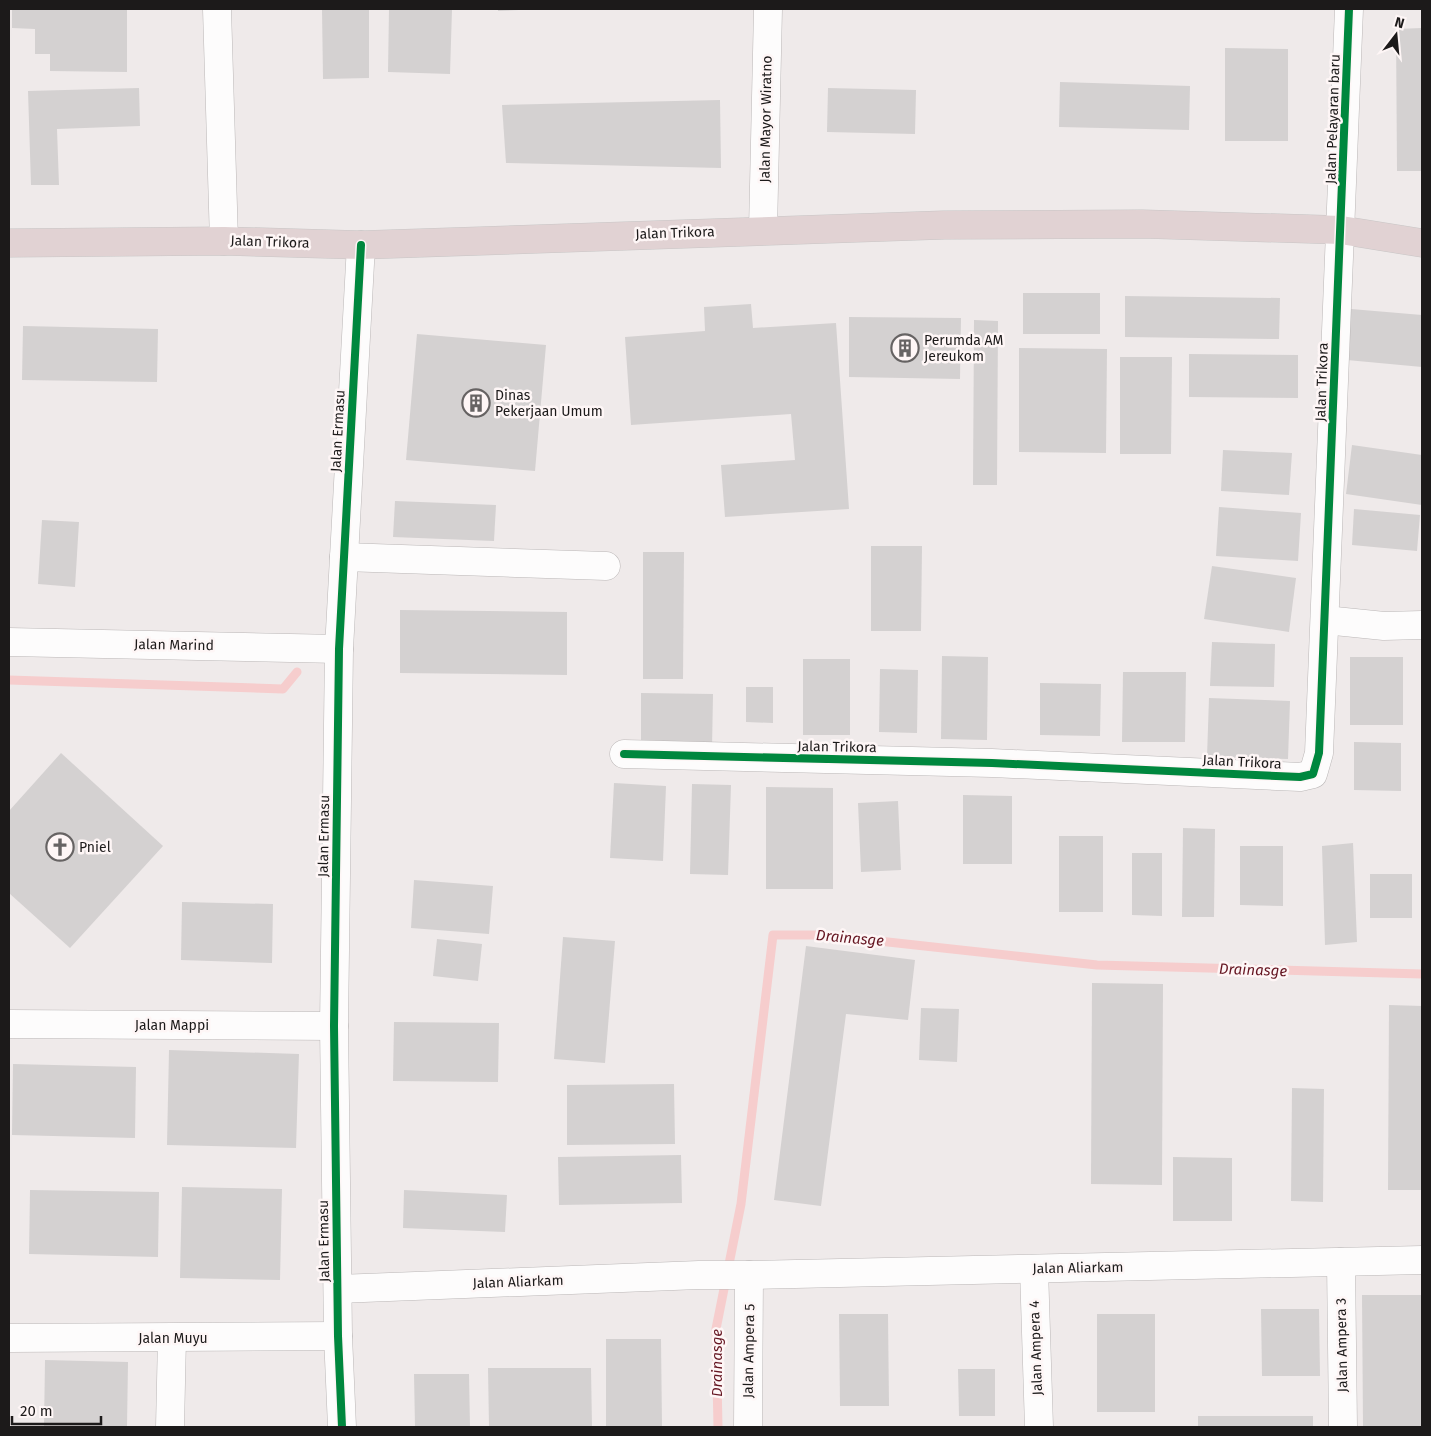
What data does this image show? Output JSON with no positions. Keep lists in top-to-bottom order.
{
  "streets": {
    "highway": ["Jalan Trikora"],
    "street": [
      "Jalan Mayor Wiratno",
      "Jalan Pelayaran baru",
      "Jalan Ermasu",
      "Jalan Marind",
      "Jalan Mappi",
      "Jalan Aliarkam",
      "Jalan Muyu",
      "Jalan Ampera 3",
      "Jalan Ampera 4",
      "Jalan Ampera 5"
    ]
  },
  "crossings": [
    ["Jalan Mayor Wiratno", "Jalan Trikora"],
    ["Jalan Pelayaran baru", "Jalan Trikora"],
    ["Jalan Trikora", "Jalan Ermasu"],
    ["Jalan Ermasu", "Jalan Marind"],
    ["Jalan Ermasu", "Jalan Mappi"],
    ["Jalan Ermasu", "Jalan Aliarkam"],
    ["Jalan Ermasu", "Jalan Muyu"],
    ["Jalan Aliarkam", "Jalan Ampera 3"],
    ["Jalan Aliarkam", "Jalan Ampera 4"],
    ["Jalan Aliarkam", "Jalan Ampera 5"]
  ],
  "water": ["Drainasge"],
  "places": {
    "building": ["Perumda AM Jereukom", "Dinas Pekerjaan Umum"],
    "church": ["Pniel"]
  },
  "scale_bar": "20 m",
  "north": "top"
}
